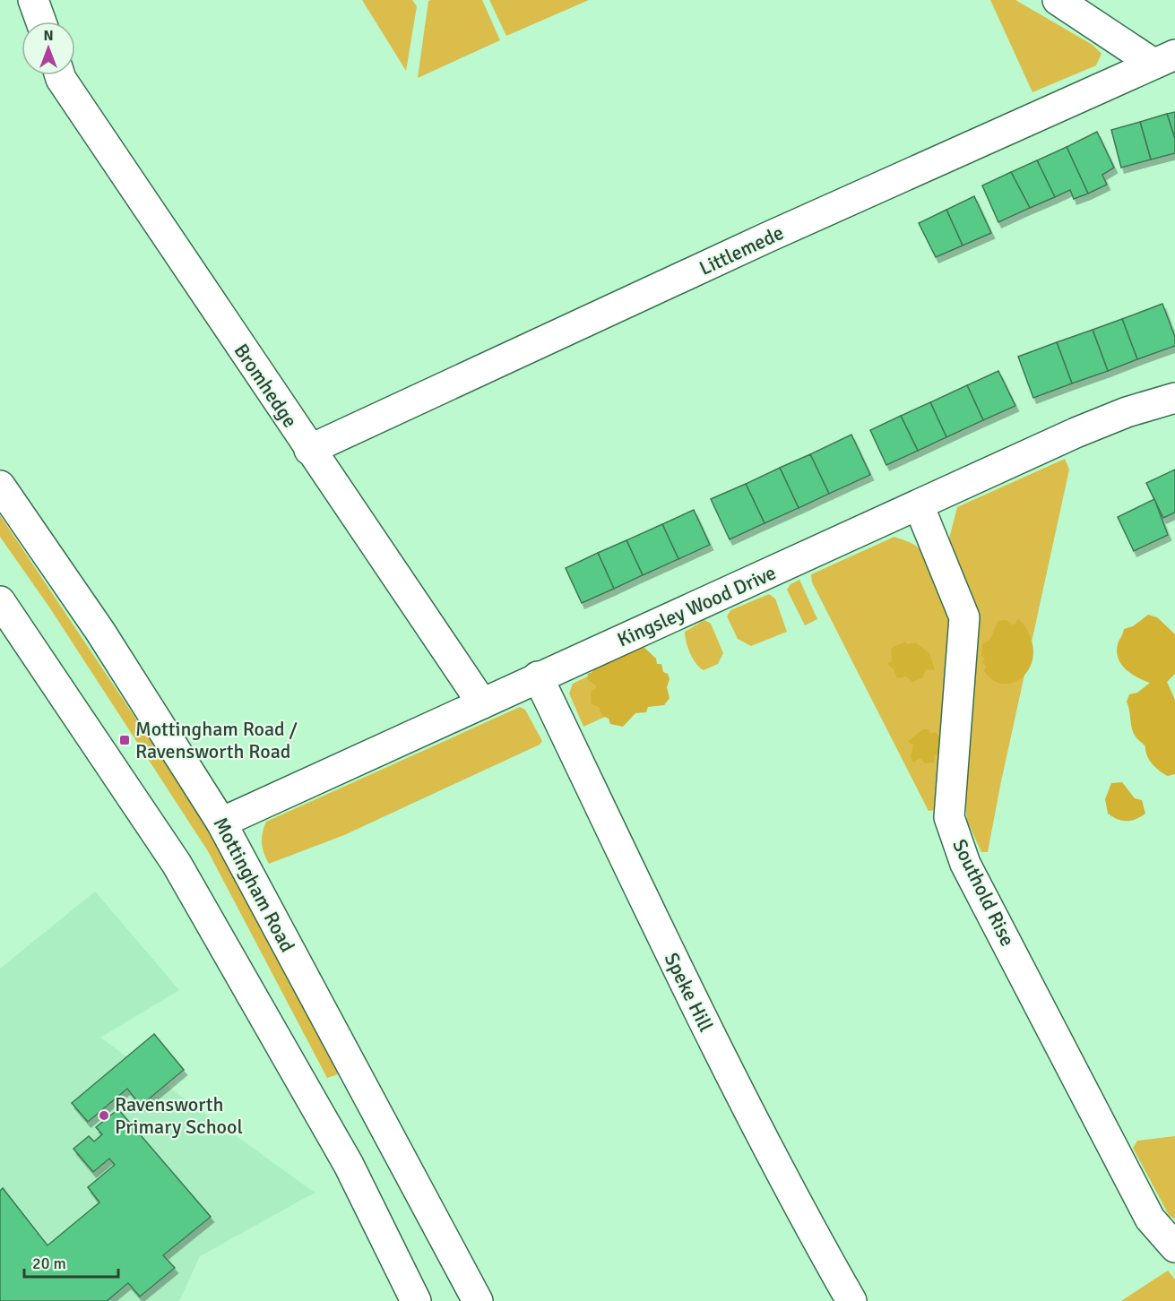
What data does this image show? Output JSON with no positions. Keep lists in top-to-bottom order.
{
  "streets": {
    "street": [
      "Littlemede",
      "Bromhedge",
      "Kingsley Wood Drive",
      "Mottingham Road",
      "Southold Rise",
      "Speke Hill"
    ]
  },
  "crossings": [
    ["Littlemede", "Bromhedge"],
    ["Bromhedge", "Kingsley Wood Drive"],
    ["Kingsley Wood Drive", "Mottingham Road"],
    ["Kingsley Wood Drive", "Southold Rise"],
    ["Kingsley Wood Drive", "Speke Hill"]
  ],
  "places": {
    "transit": ["Mottingham Road / Ravensworth Road"],
    "other": ["Ravensworth Primary School"]
  },
  "scale_bar": "20 m",
  "north": "top"
}
